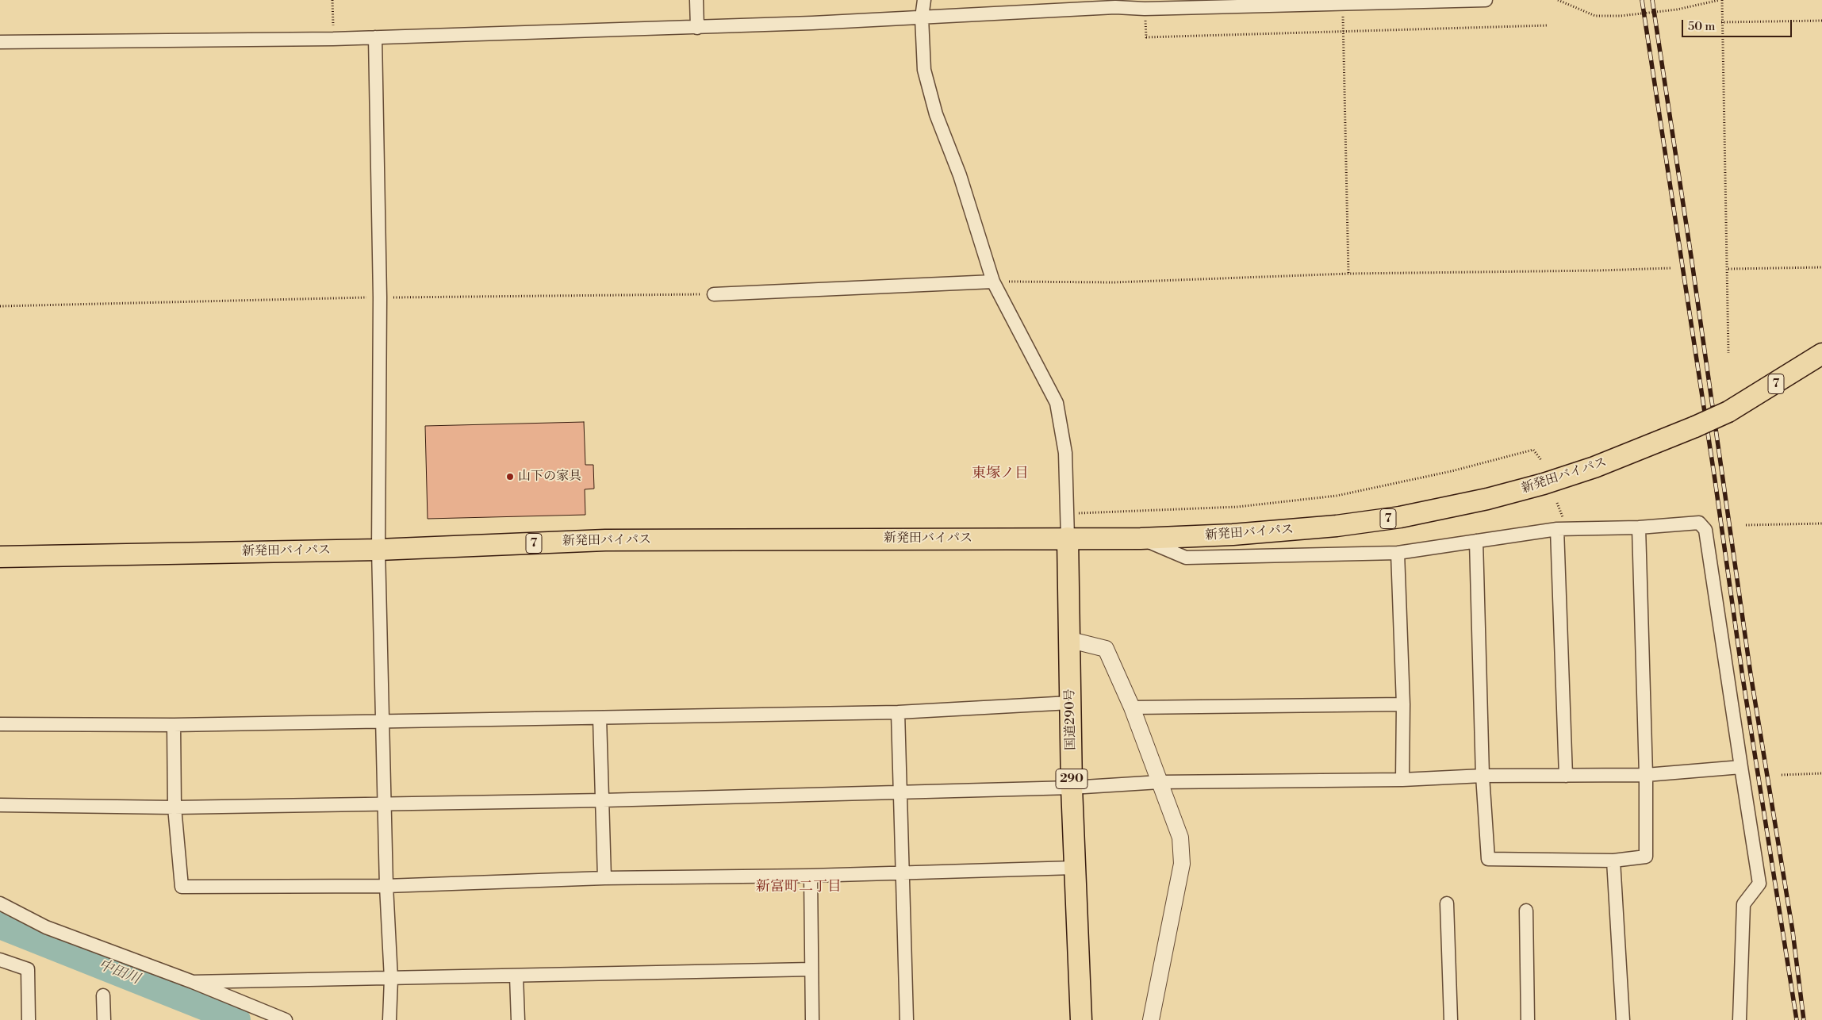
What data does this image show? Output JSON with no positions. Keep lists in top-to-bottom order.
{
  "streets": {
    "highway": [
      "7",
      "新発田バイパス",
      "国道290号",
      "290"
    ]
  },
  "crossings": [
    ["新発田バイパス", "国道290号"]
  ],
  "districts": ["東塚ノ目", "新富町二丁目"],
  "water": ["中田川"],
  "places": ["山下の家具"],
  "scale_bar": "50 m"
}
